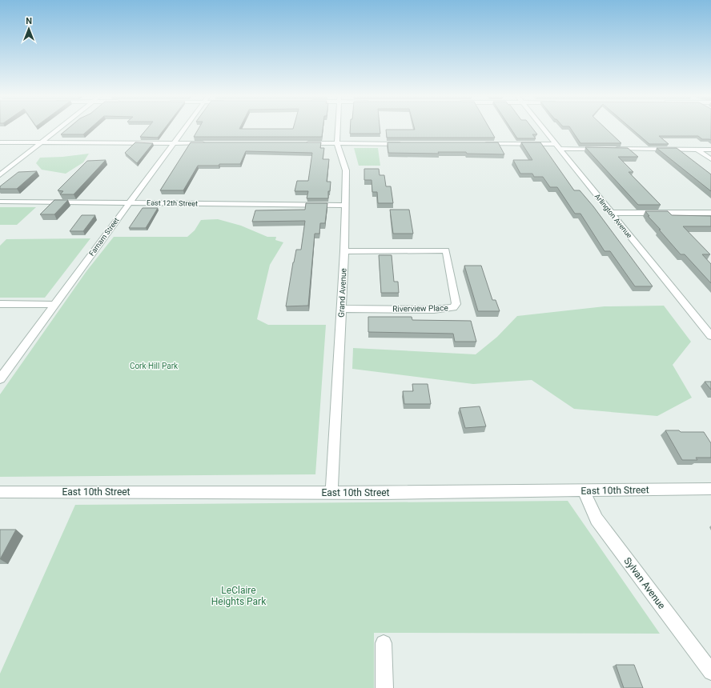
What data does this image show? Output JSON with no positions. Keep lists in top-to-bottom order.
{
  "streets": {
    "street": [
      "East 12th Street",
      "Arlington Avenue",
      "Farnam Street",
      "Grand Avenue",
      "Riverview Place",
      "East 10th Street",
      "Sylvan Avenue"
    ]
  },
  "crossings": [
    ["East 12th Street", "Farnam Street"],
    ["East 12th Street", "Grand Avenue"],
    ["Grand Avenue", "Riverview Place"],
    ["Grand Avenue", "East 10th Street"],
    ["East 10th Street", "Sylvan Avenue"]
  ],
  "parks": ["Cork Hill Park", "LeClaire Heights Park"],
  "north": "top"
}
